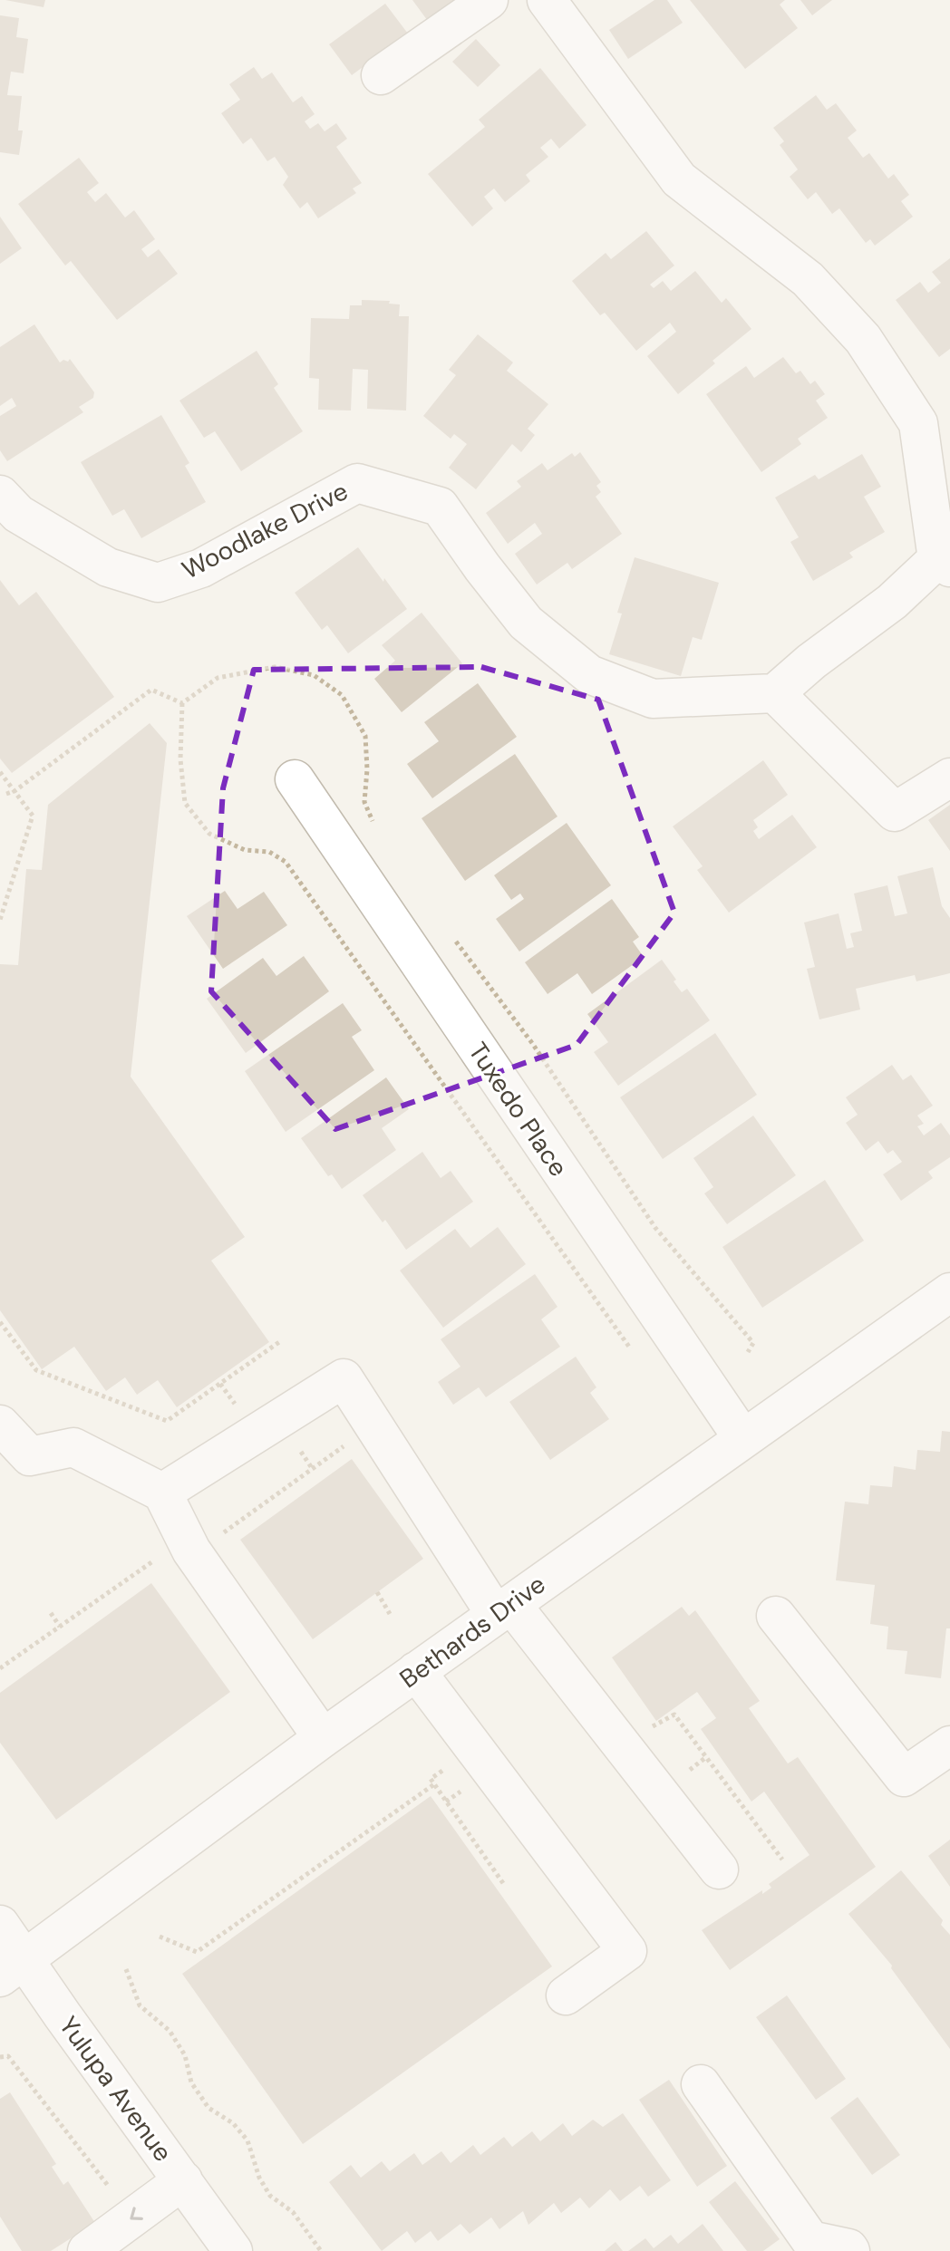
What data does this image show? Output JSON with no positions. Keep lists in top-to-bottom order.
{
  "streets": {
    "street": [
      "Woodlake Drive",
      "Tuxedo Place",
      "Bethards Drive",
      "Yulupa Avenue"
    ]
  },
  "crossings": [
    ["Tuxedo Place", "Bethards Drive"],
    ["Bethards Drive", "Yulupa Avenue"]
  ]
}
